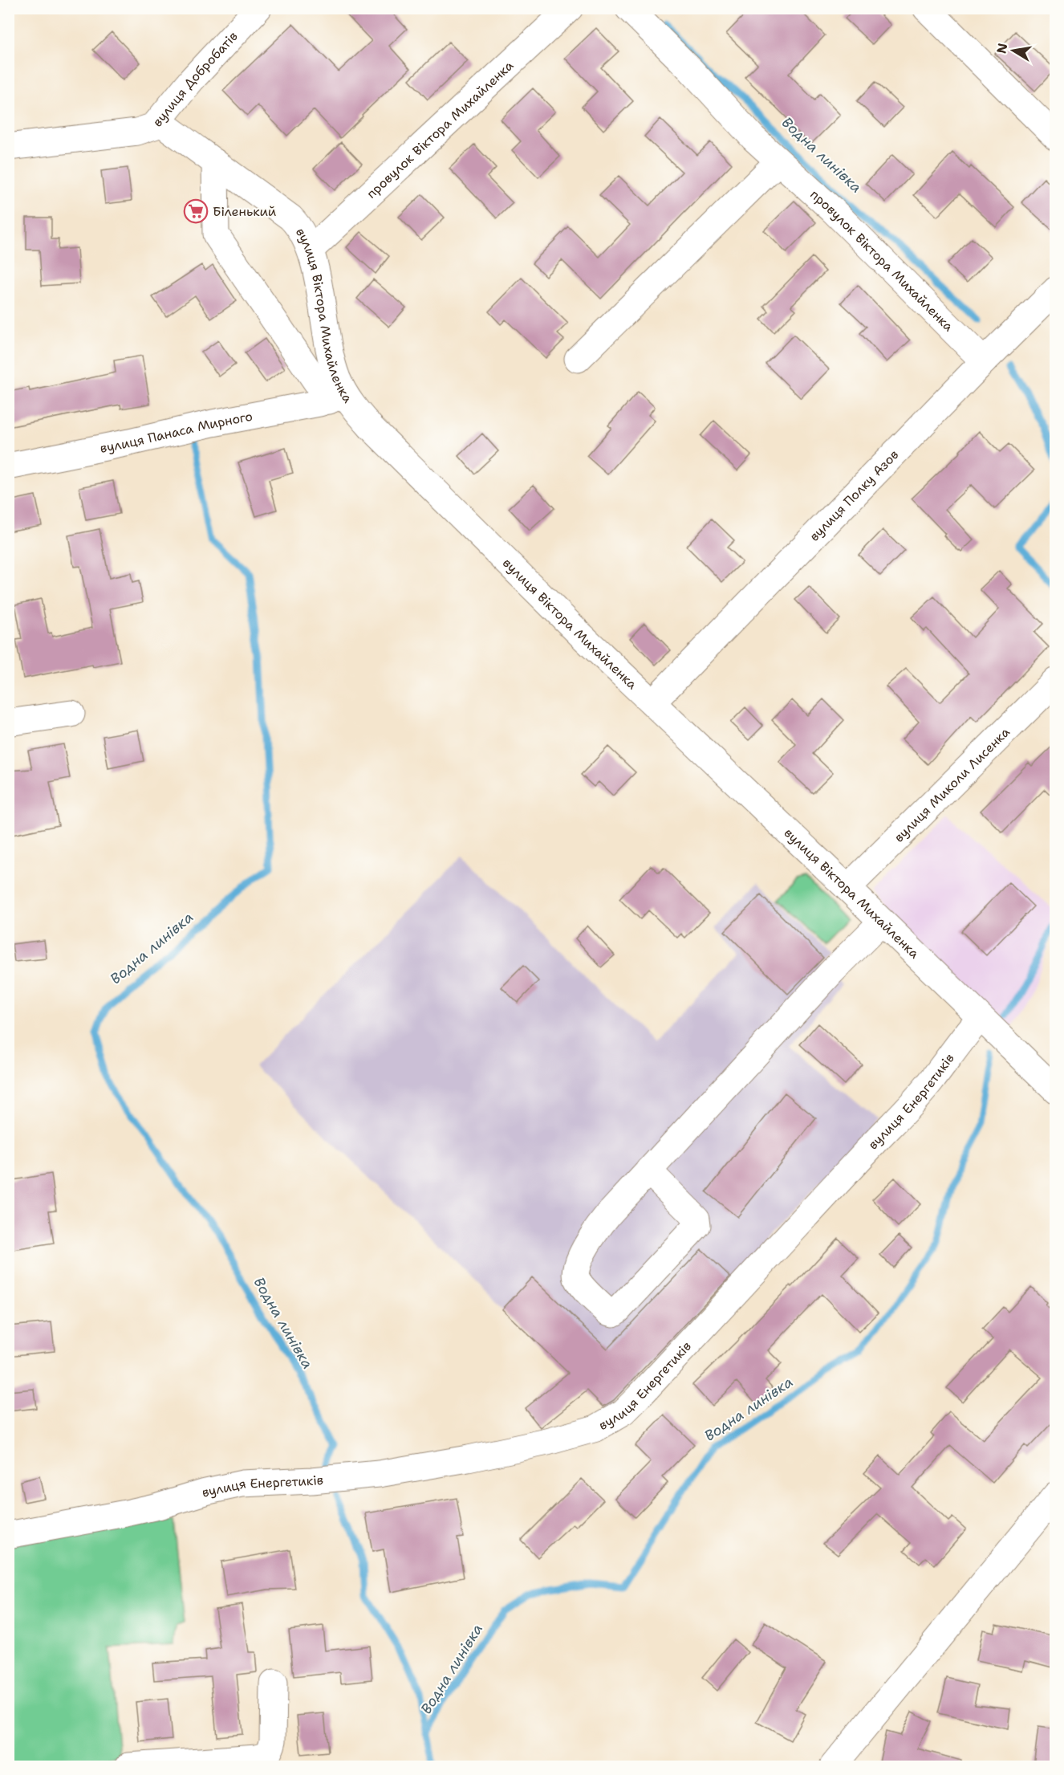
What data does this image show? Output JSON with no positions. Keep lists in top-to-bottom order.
{
  "streets": {
    "street": [
      "вулиця Добробатів",
      "провулок Віктора Михайленка",
      "вулиця Віктора Михайленка",
      "вулиця Панаса Мирного",
      "вулиця Полку Азов",
      "вулиця Миколи Лисенка",
      "вулиця Енергетиків"
    ]
  },
  "crossings": [
    ["вулиця Добробатів", "вулиця Віктора Михайленка"],
    ["провулок Віктора Михайленка", "вулиця Віктора Михайленка"],
    ["провулок Віктора Михайленка", "вулиця Полку Азов"],
    ["вулиця Віктора Михайленка", "вулиця Панаса Мирного"],
    ["вулиця Віктора Михайленка", "вулиця Полку Азов"],
    ["вулиця Віктора Михайленка", "вулиця Миколи Лисенка"],
    ["вулиця Віктора Михайленка", "вулиця Енергетиків"]
  ],
  "water": ["Водна линівка"],
  "places": {
    "supermarket": ["Біленький"]
  },
  "north": "left"
}
